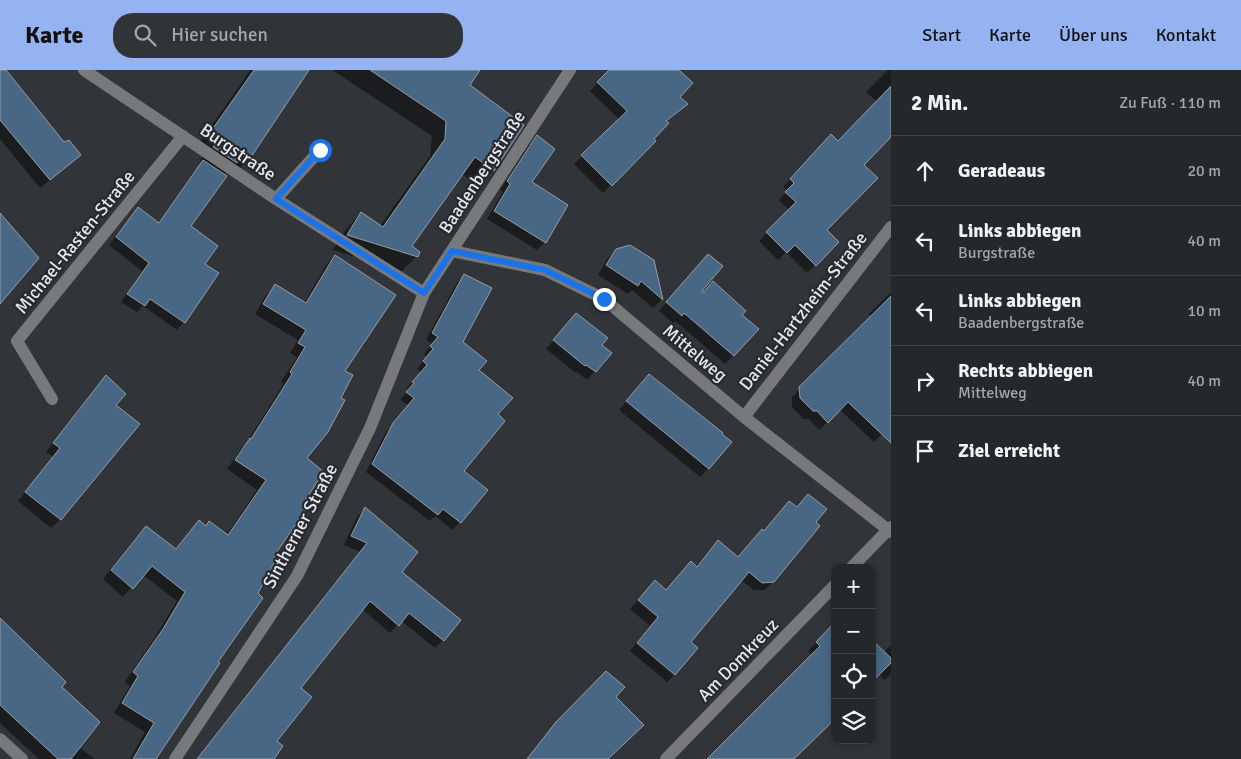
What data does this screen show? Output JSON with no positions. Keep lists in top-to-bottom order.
{
  "streets": {
    "street": [
      "Burgstraße",
      "Baadenbergstraße",
      "Michael-Rasten-Straße",
      "Daniel-Hartzheim-Straße",
      "Mittelweg",
      "Sintherner Straße",
      "Am Domkreuz"
    ]
  },
  "crossings": [
    ["Burgstraße", "Baadenbergstraße"],
    ["Burgstraße", "Michael-Rasten-Straße"],
    ["Burgstraße", "Sintherner Straße"],
    ["Baadenbergstraße", "Mittelweg"],
    ["Baadenbergstraße", "Sintherner Straße"],
    ["Daniel-Hartzheim-Straße", "Mittelweg"]
  ],
  "page": {
    "header": "Karte",
    "search": "Hier suchen",
    "nav": [
      "Start",
      "Karte",
      "Über uns",
      "Kontakt"
    ],
    "heading": ["2 Min.", "Zu Fuß · 110 m"],
    "list": [
      ["Geradeaus", "20 m"],
      ["Links abbiegen", "Burgstraße", "40 m"],
      ["Links abbiegen", "Baadenbergstraße", "10 m"],
      ["Rechts abbiegen", "Mittelweg", "40 m"],
      "Ziel erreicht"
    ],
    "map_buttons": ["+", "−"]
  }
}
